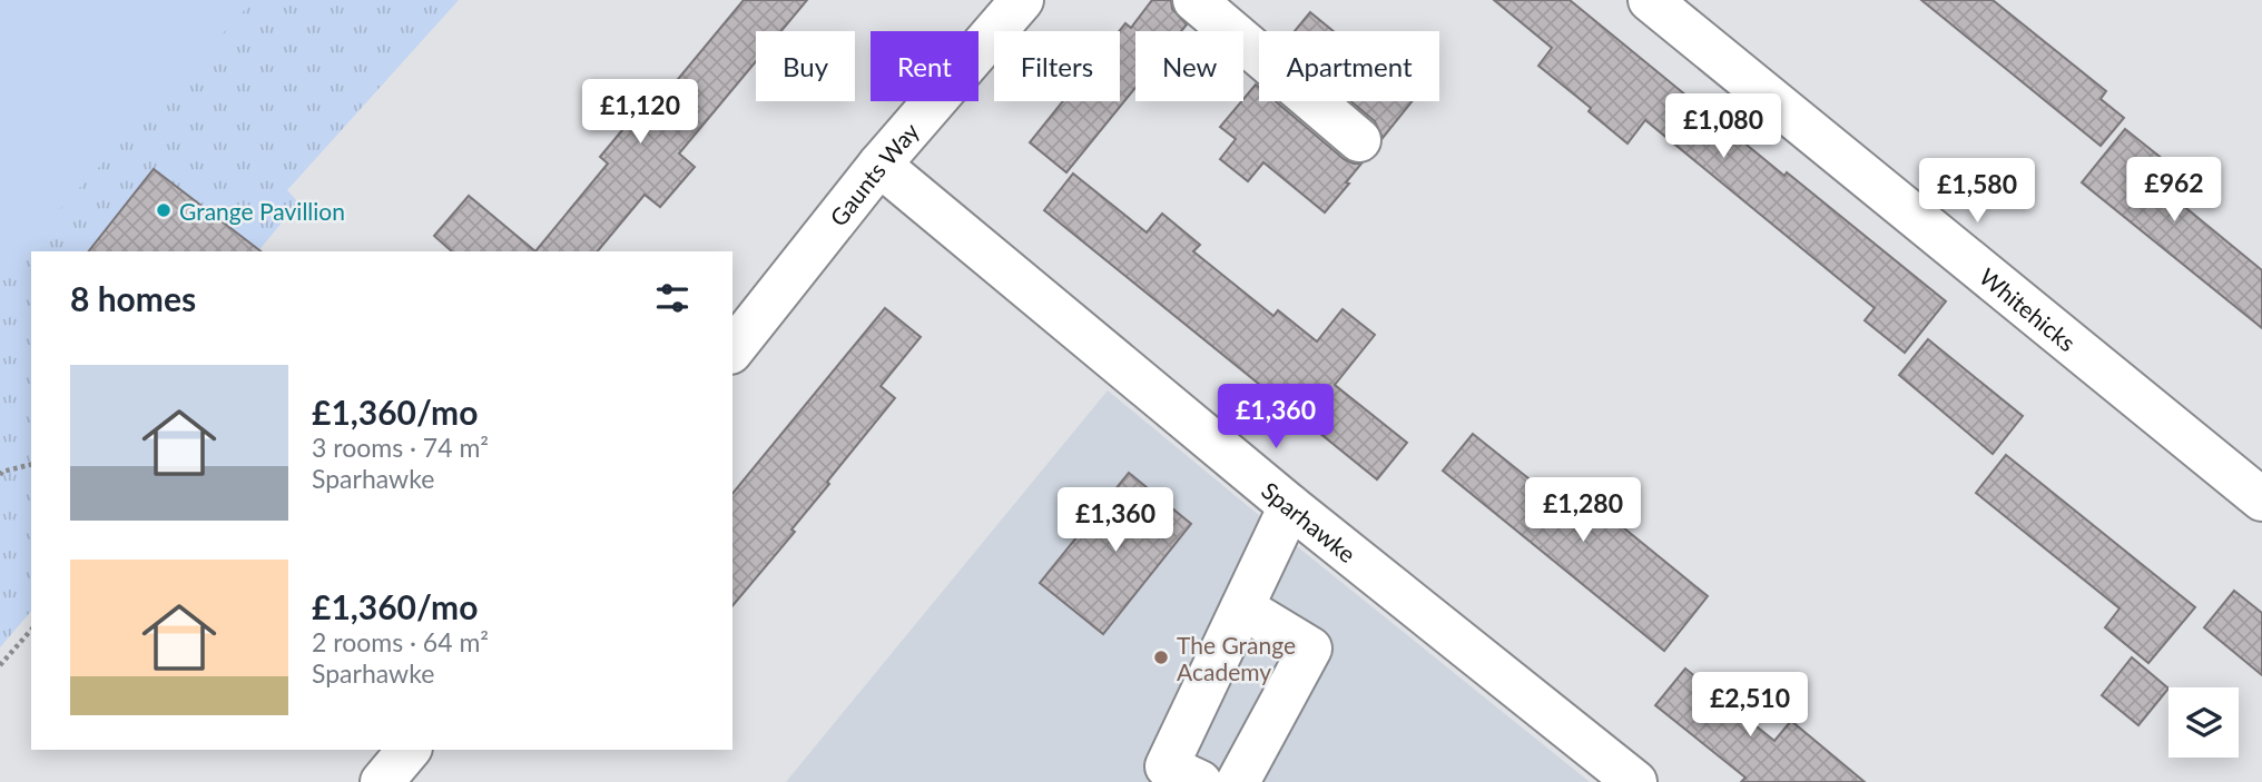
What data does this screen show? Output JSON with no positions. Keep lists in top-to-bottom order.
{
  "streets": {
    "street": ["Gaunts Way", "Whitehicks", "Sparhawke"]
  },
  "crossings": [
    ["Gaunts Way", "Sparhawke"]
  ],
  "places": ["Grange Pavillion", "The Grange Academy"],
  "page": {
    "chip": [
      "Buy",
      "Rent",
      "Filters",
      "New",
      "Apartment"
    ],
    "price": [
      "£1,120",
      "£1,080",
      "£962",
      "£1,580",
      "£1,360",
      "£1,280",
      "£1,360",
      "£2,510"
    ],
    "heading": "8 homes",
    "list": [
      {
        "name": "£1,360/mo",
        "note": "3 rooms · 74 m² · Sparhawke"
      },
      {
        "name": "£1,360/mo",
        "note": "2 rooms · 64 m² · Sparhawke"
      }
    ]
  }
}
